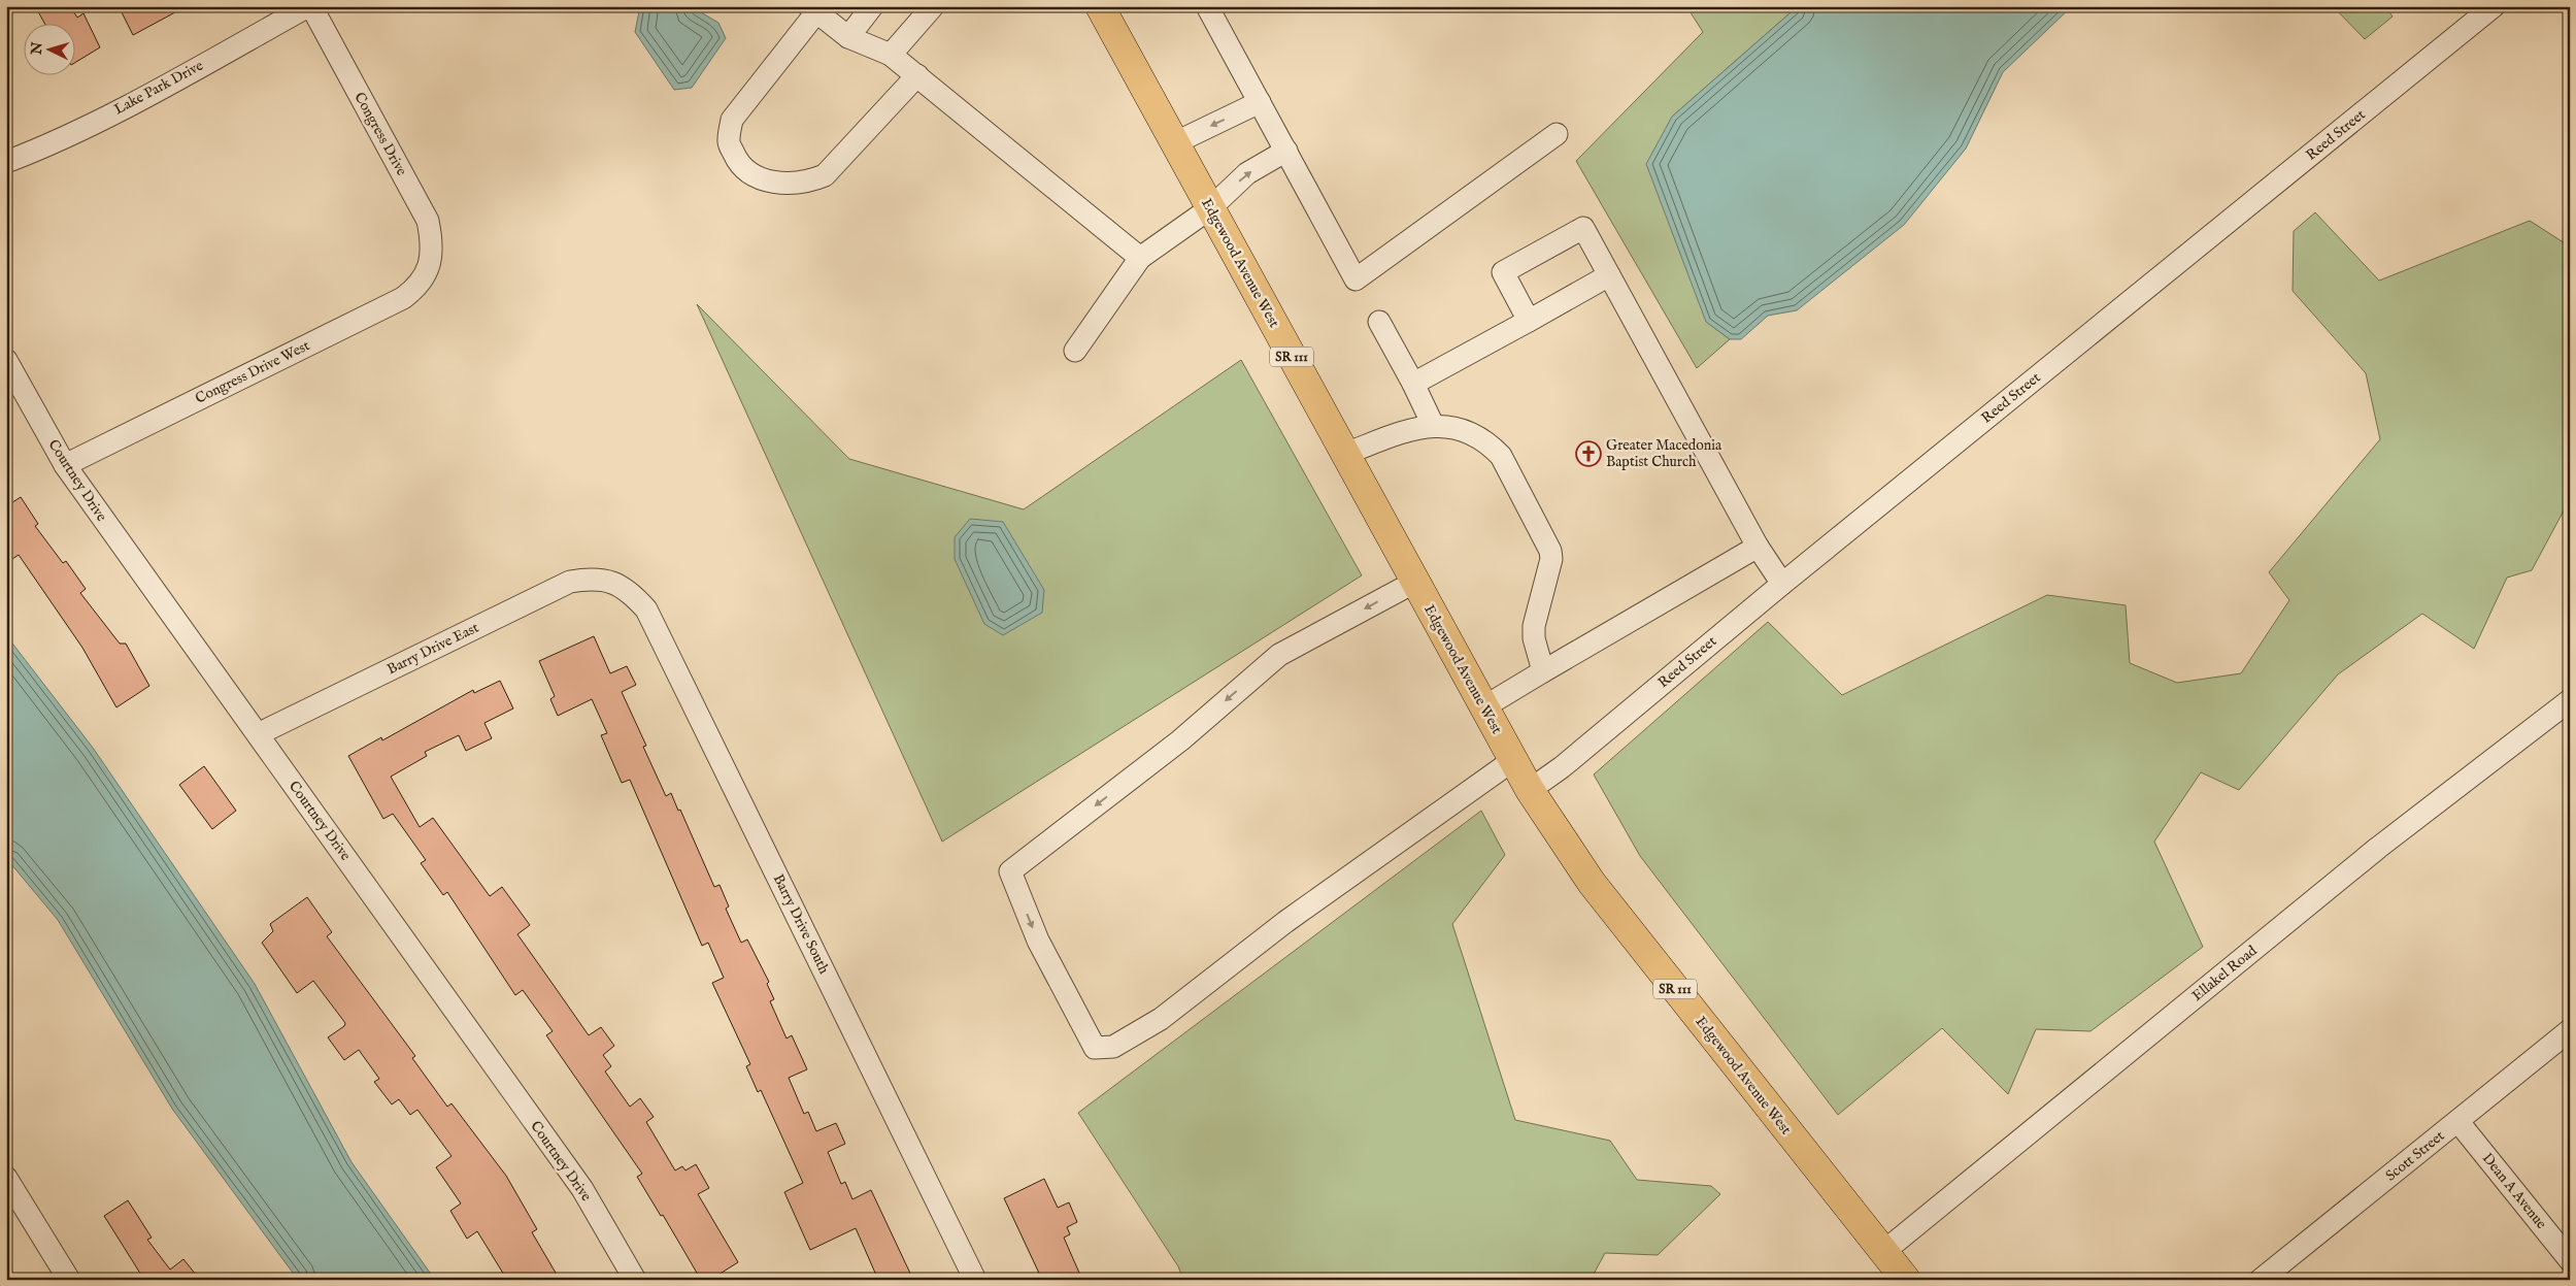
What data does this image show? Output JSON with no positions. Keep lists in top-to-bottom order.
{
  "streets": {
    "main road": ["Edgewood Avenue West", "SR 111"],
    "street": [
      "Lake Park Drive",
      "Congress Drive",
      "Reed Street",
      "Congress Drive West",
      "Courtney Drive",
      "Barry Drive East",
      "Barry Drive South",
      "Ellakel Road",
      "Scott Street",
      "Dean A Avenue"
    ]
  },
  "crossings": [
    ["Lake Park Drive", "Congress Drive"],
    ["Congress Drive", "Congress Drive West"],
    ["Reed Street", "Edgewood Avenue West"],
    ["Edgewood Avenue West", "Ellakel Road"],
    ["Congress Drive West", "Courtney Drive"],
    ["Courtney Drive", "Barry Drive East"],
    ["Barry Drive East", "Barry Drive South"],
    ["Scott Street", "Dean A Avenue"]
  ],
  "places": {
    "church": ["Greater Macedonia Baptist Church"]
  },
  "north": "left"
}
